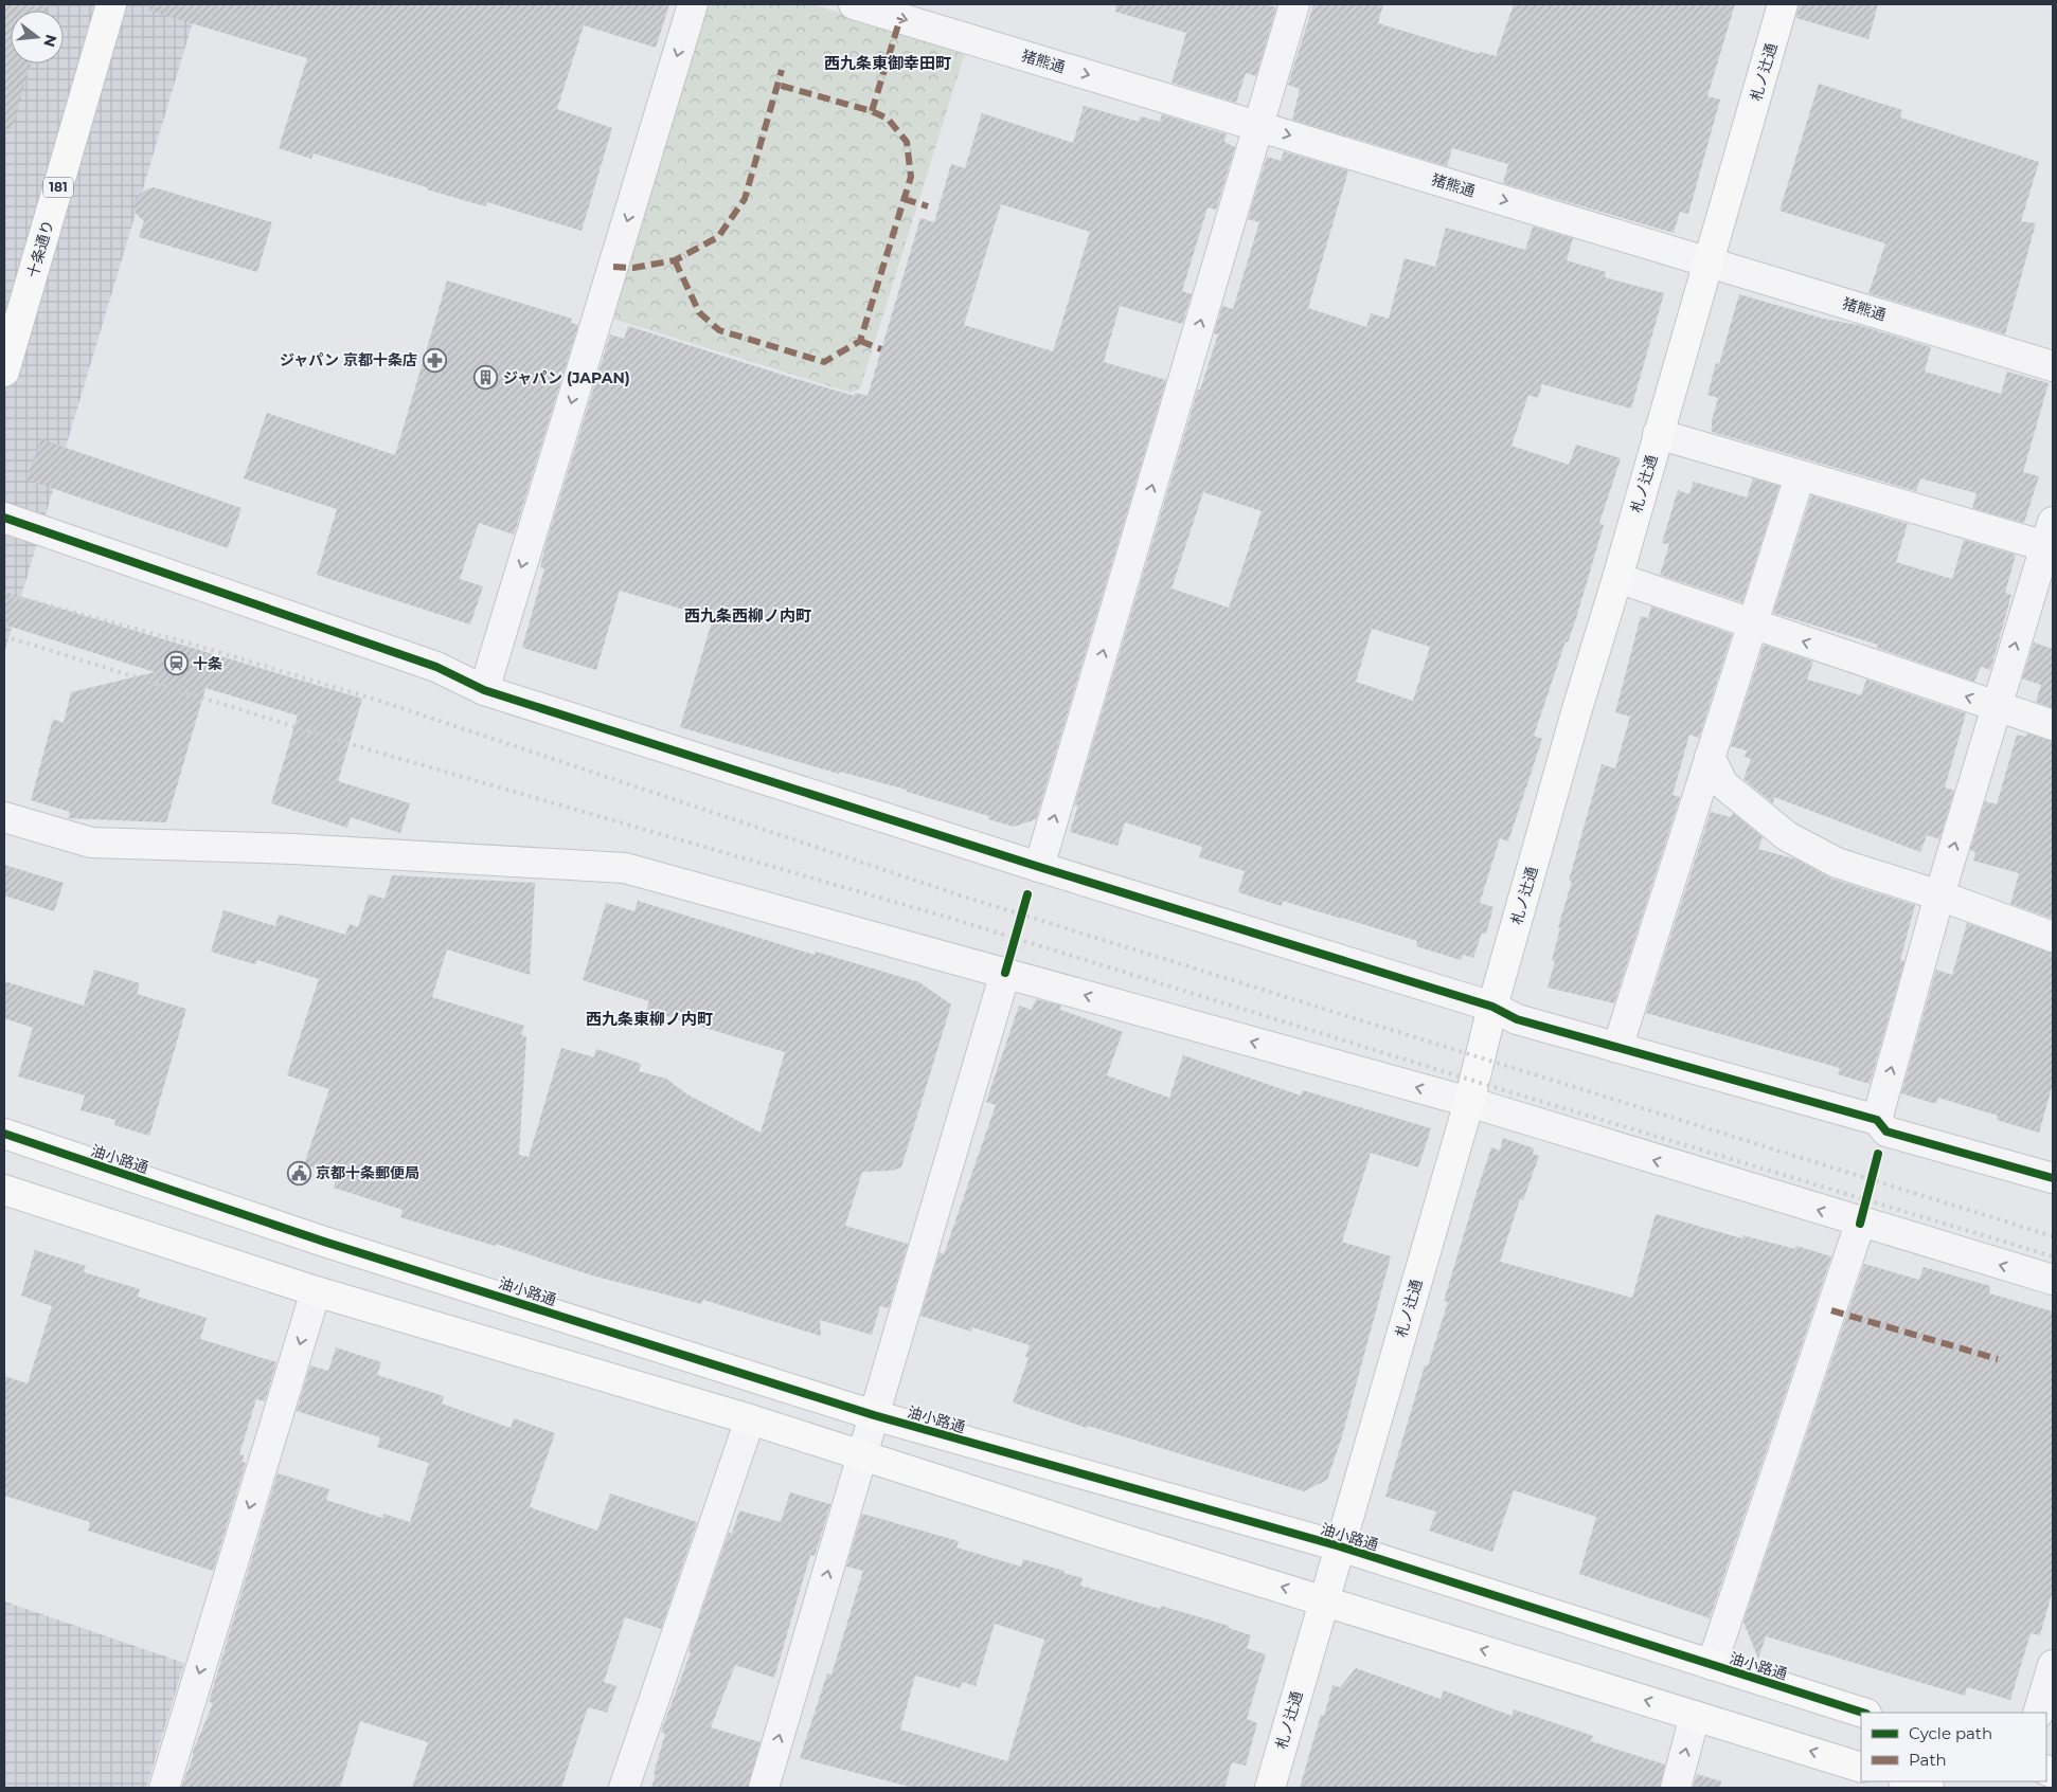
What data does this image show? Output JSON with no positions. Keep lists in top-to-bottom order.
{
  "streets": {
    "street": [
      "猪熊通",
      "札ノ辻通",
      "181",
      "十条通り",
      "油小路通"
    ]
  },
  "crossings": [
    ["猪熊通", "札ノ辻通"],
    ["札ノ辻通", "油小路通"]
  ],
  "one_way": ["猪熊通"],
  "districts": ["西九条東御幸田町", "西九条西柳ノ内町", "西九条東柳ノ内町"],
  "places": {
    "pharmacy": ["ジャパン 京都十条店"],
    "building": ["ジャパン (JAPAN)"],
    "station": ["十条"],
    "public building": ["京都十条郵便局"]
  },
  "legend": ["Cycle path", "Path"],
  "north": "right"
}
